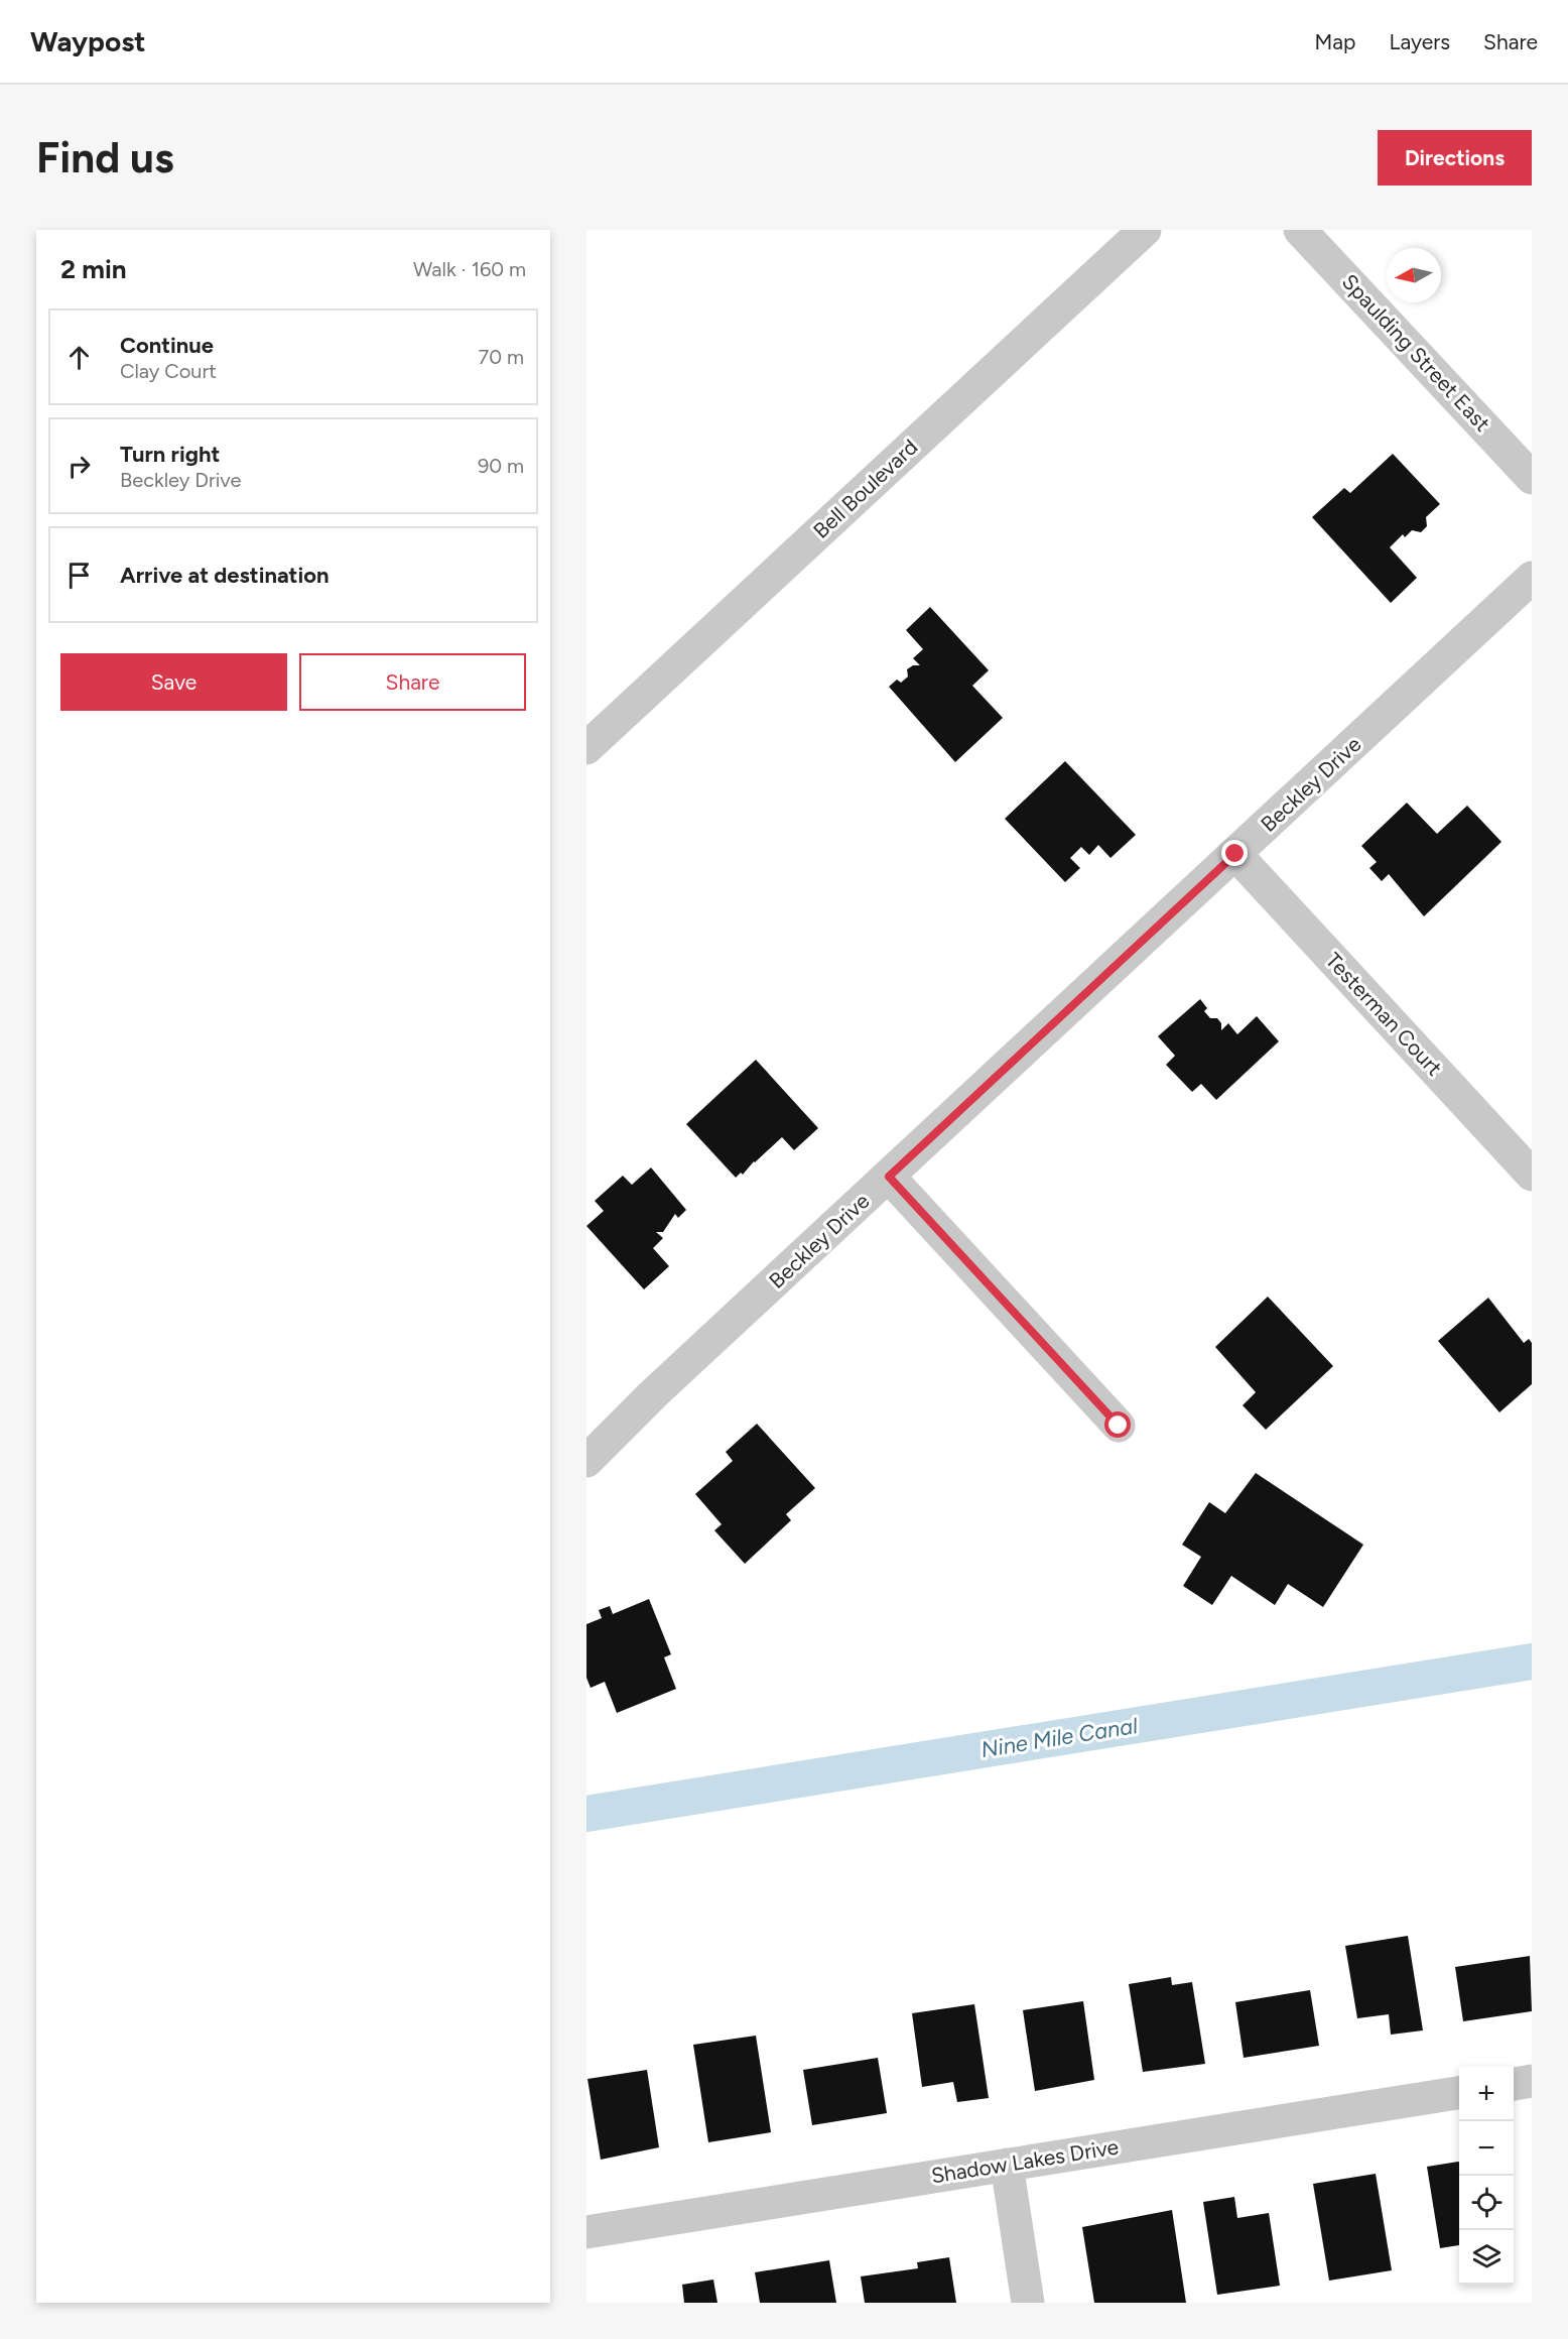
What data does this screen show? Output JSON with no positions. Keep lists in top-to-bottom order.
{
  "streets": {
    "street": [
      "Spaulding Street East",
      "Bell Boulevard",
      "Beckley Drive",
      "Testerman Court",
      "Shadow Lakes Drive"
    ]
  },
  "crossings": [
    ["Beckley Drive", "Testerman Court"]
  ],
  "water": ["Nine Mile Canal"],
  "north": "left",
  "page": {
    "header": "Waypost",
    "nav": ["Map", "Layers", "Share"],
    "buttons": [
      "Directions",
      ["Save", "Share"]
    ],
    "title": "Find us",
    "heading": ["2 min", "Walk · 160 m"],
    "list": [
      ["Continue", "Clay Court", "70 m"],
      ["Turn right", "Beckley Drive", "90 m"],
      "Arrive at destination"
    ],
    "map_buttons": ["+", "−"]
  }
}
